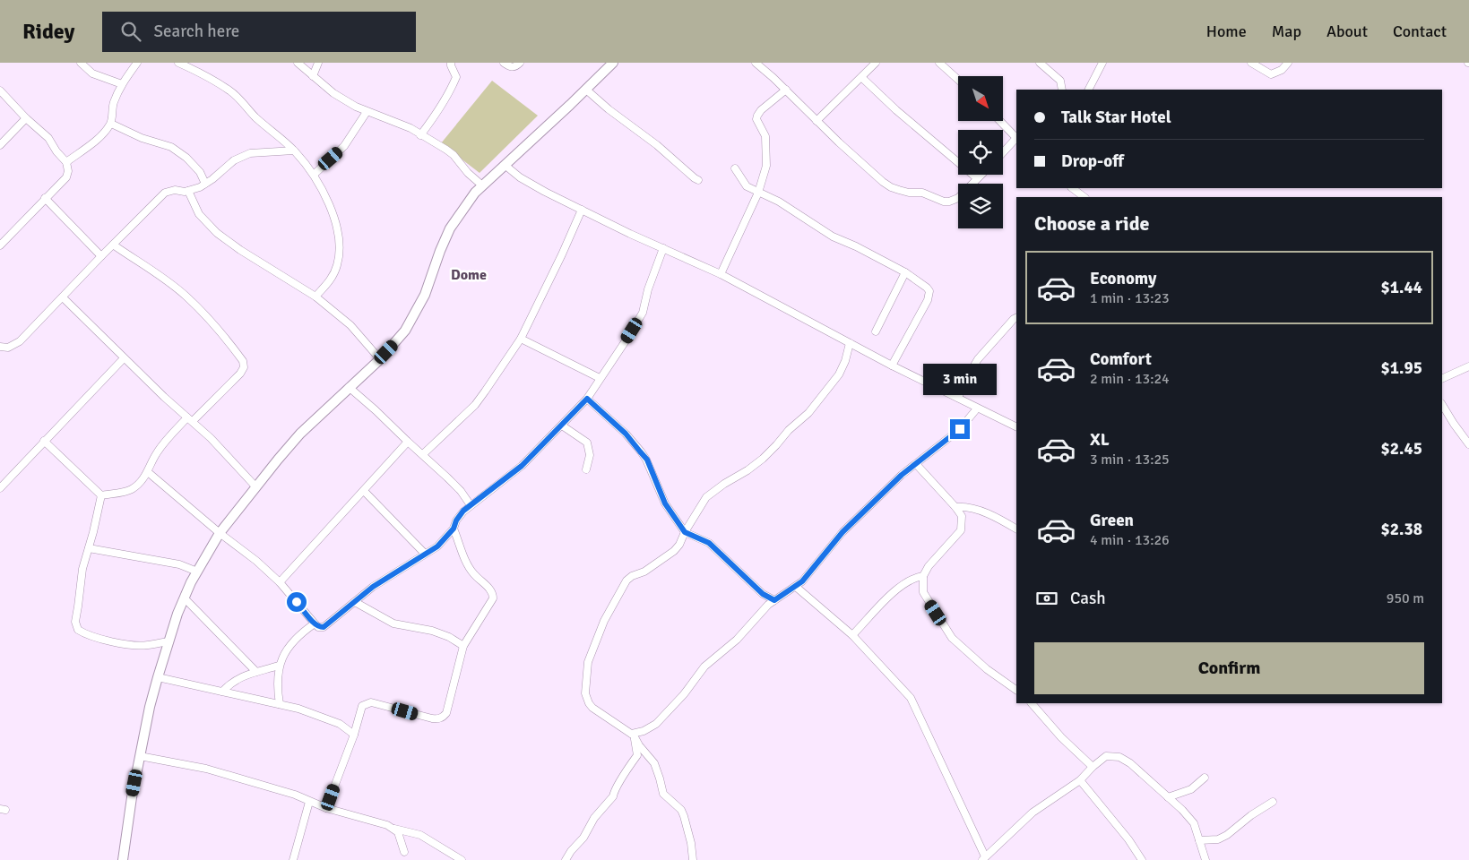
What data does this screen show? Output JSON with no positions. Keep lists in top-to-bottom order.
{
  "districts": ["Dome"],
  "north": "bottom right",
  "page": {
    "header": "Ridey",
    "search": "Search here",
    "nav": [
      "Home",
      "Map",
      "About",
      "Contact"
    ],
    "banner": ["Talk Star Hotel", "Drop-off"],
    "heading": "Choose a ride",
    "list": [
      {
        "name": "Economy",
        "note": "1 min · 13:23",
        "value": "$1.44"
      },
      {
        "name": "Comfort",
        "note": "2 min · 13:24",
        "value": "$1.95"
      },
      {
        "name": "XL",
        "note": "3 min · 13:25",
        "value": "$2.45"
      },
      {
        "name": "Green",
        "note": "4 min · 13:26",
        "value": "$2.38"
      }
    ],
    "bubble": "3 min",
    "pay": ["Cash", "950 m"],
    "buttons": "Confirm"
  }
}
